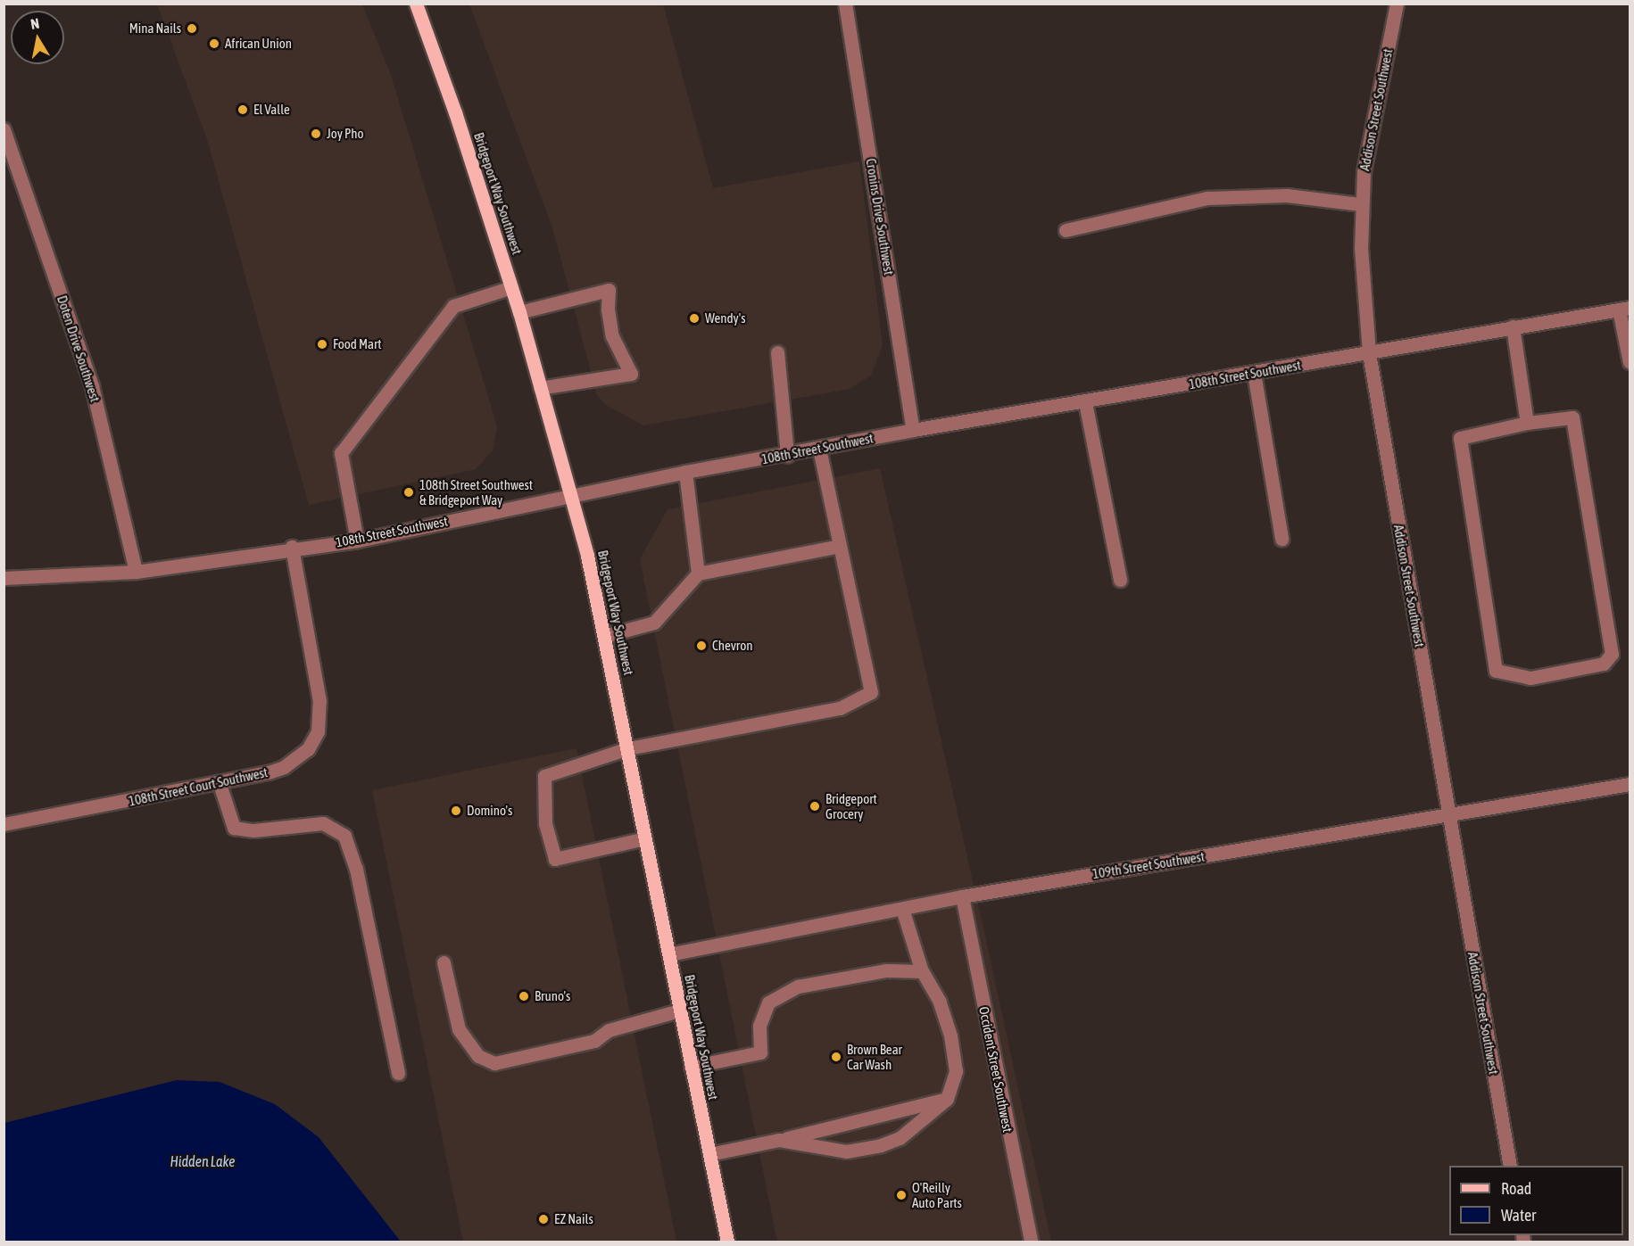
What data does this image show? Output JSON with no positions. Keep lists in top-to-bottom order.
{
  "streets": {
    "main road": ["Bridgeport Way Southwest"],
    "street": [
      "Addison Street Southwest",
      "Cronins Drive Southwest",
      "Doten Drive Southwest",
      "108th Street Southwest",
      "108th Street Court Southwest",
      "109th Street Southwest",
      "Occident Street Southwest"
    ]
  },
  "crossings": [
    ["Addison Street Southwest", "108th Street Southwest"],
    ["Addison Street Southwest", "109th Street Southwest"],
    ["Bridgeport Way Southwest", "108th Street Southwest"],
    ["Bridgeport Way Southwest", "109th Street Southwest"],
    ["Cronins Drive Southwest", "108th Street Southwest"],
    ["Doten Drive Southwest", "108th Street Southwest"],
    ["108th Street Southwest", "108th Street Court Southwest"],
    ["109th Street Southwest", "Occident Street Southwest"]
  ],
  "water": ["Hidden Lake"],
  "places": [
    "Mina Nails",
    "African Union",
    "El Valle",
    "Joy Pho",
    "Wendy's",
    "Food Mart",
    "108th Street Southwest & Bridgeport Way",
    "Chevron",
    "Bridgeport Grocery",
    "Domino's",
    "Bruno's",
    "Brown Bear Car Wash",
    "O'Reilly Auto Parts",
    "EZ Nails"
  ],
  "legend": ["Road", "Water"],
  "north": "top"
}
